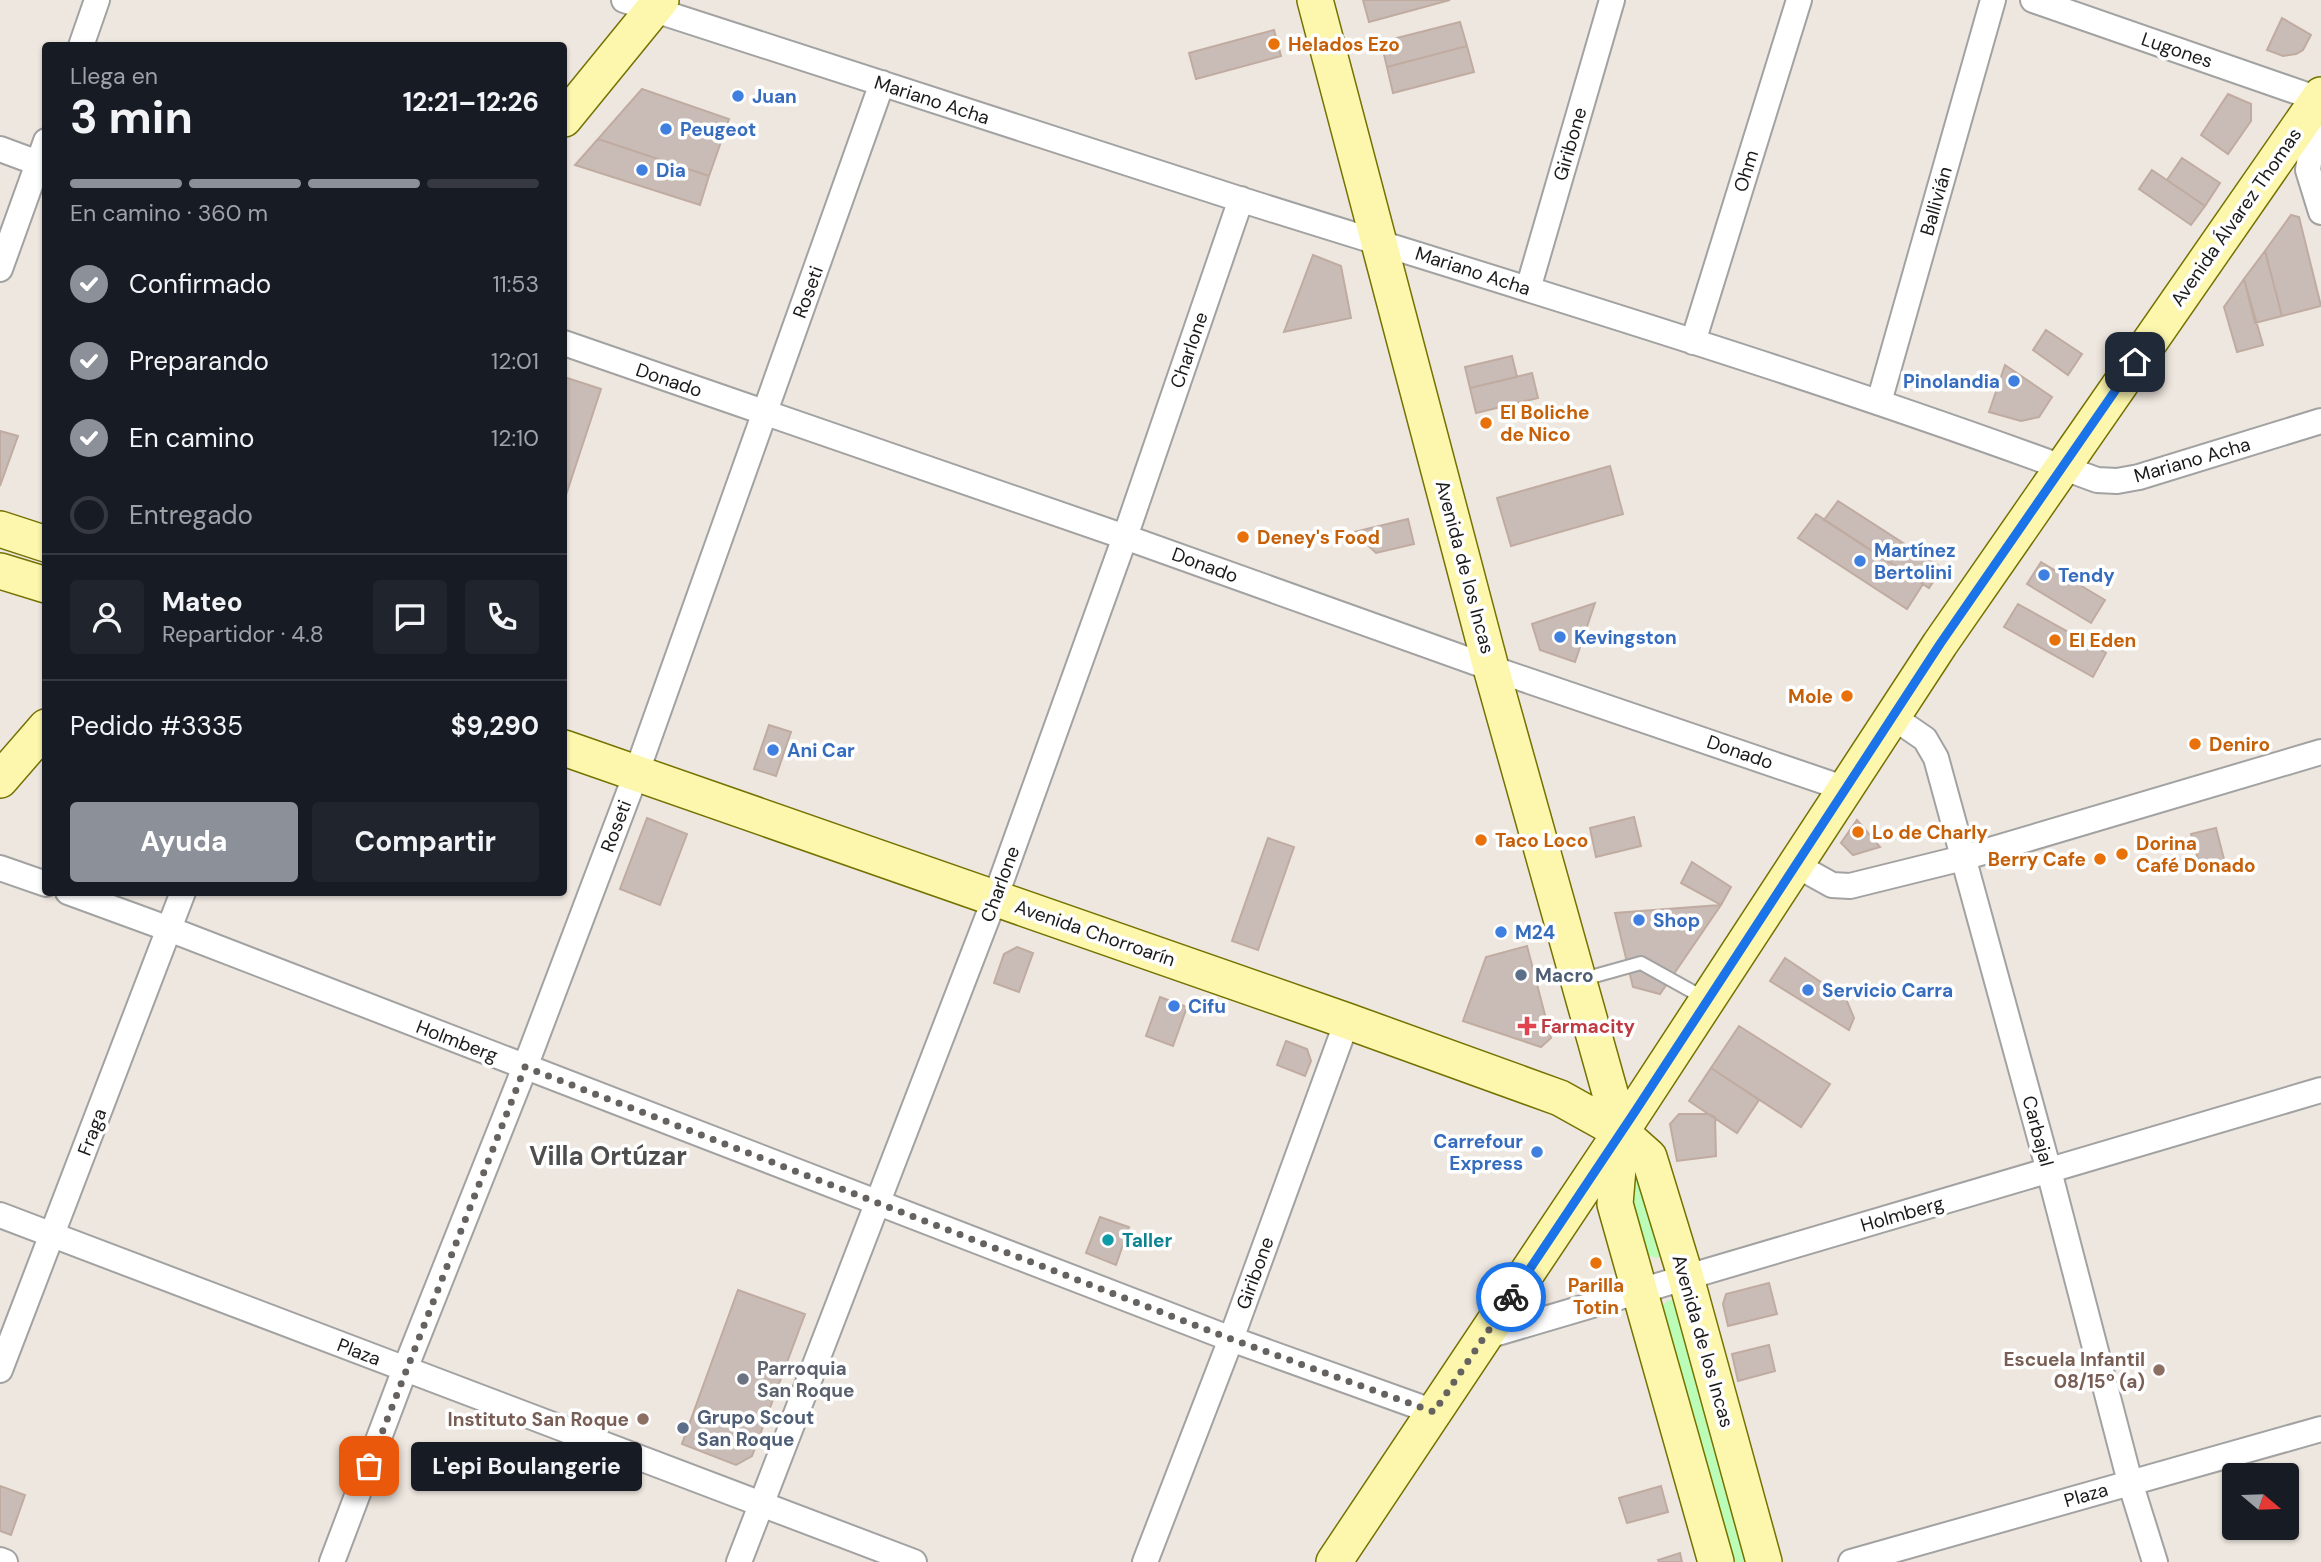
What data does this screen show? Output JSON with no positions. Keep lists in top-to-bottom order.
{
  "streets": {
    "main road": ["Avenida Álvarez Thomas", "Avenida de los Incas", "Avenida Chorroarín"],
    "street": [
      "Lugones",
      "Mariano Acha",
      "Giribone",
      "Ohm",
      "Ballivián",
      "Roseti",
      "Charlone",
      "Donado",
      "Holmberg",
      "Carbajal",
      "Fraga",
      "Plaza"
    ]
  },
  "crossings": [
    ["Lugones", "Avenida Álvarez Thomas"],
    ["Mariano Acha", "Giribone"],
    ["Mariano Acha", "Ohm"],
    ["Mariano Acha", "Ballivián"],
    ["Mariano Acha", "Avenida Álvarez Thomas"],
    ["Mariano Acha", "Roseti"],
    ["Mariano Acha", "Charlone"],
    ["Mariano Acha", "Avenida de los Incas"],
    ["Giribone", "Avenida Chorroarín"],
    ["Giribone", "Holmberg"],
    ["Avenida Álvarez Thomas", "Donado"],
    ["Avenida Álvarez Thomas", "Avenida de los Incas"],
    ["Avenida Álvarez Thomas", "Avenida Chorroarín"],
    ["Avenida Álvarez Thomas", "Holmberg"],
    ["Avenida Álvarez Thomas", "Carbajal"],
    ["Roseti", "Donado"],
    ["Roseti", "Avenida Chorroarín"],
    ["Roseti", "Holmberg"],
    ["Roseti", "Plaza"],
    ["Charlone", "Donado"],
    ["Charlone", "Avenida Chorroarín"],
    ["Charlone", "Holmberg"],
    ["Charlone", "Plaza"],
    ["Donado", "Avenida de los Incas"],
    ["Avenida de los Incas", "Avenida Chorroarín"],
    ["Avenida de los Incas", "Holmberg"],
    ["Holmberg", "Carbajal"],
    ["Holmberg", "Fraga"],
    ["Carbajal", "Plaza"],
    ["Fraga", "Plaza"]
  ],
  "districts": ["Villa Ortúzar"],
  "places": {
    "other": [
      "Helados Ezo",
      "Juan",
      "Peugeot",
      "Dia",
      "Pinolandia",
      "El Boliche de Nico",
      "Deney's Food",
      "Martínez Bertolini",
      "Tendy",
      "Kevingston",
      "El Eden",
      "Mole",
      "Deniro",
      "Ani Car",
      "Lo de Charly",
      "Taco Loco",
      "Dorina Café Donado",
      "Berry Cafe",
      "Shop",
      "M24",
      "Macro",
      "Servicio Carra",
      "Cifu",
      "Carrefour Express",
      "Taller",
      "Parilla Totin",
      "Escuela Infantil 08/15º (a)",
      "Parroquia San Roque",
      "Instituto San Roque",
      "Grupo Scout San Roque",
      "L'epi Boulangerie"
    ],
    "health": ["Farmacity"]
  },
  "north": "right",
  "page": {
    "heading": ["3 min", "Llega en", "12:21–12:26"],
    "panel": [
      "Mateo",
      "Repartidor · 4.8",
      "Pedido #3335",
      "$9,290"
    ],
    "bar": "En camino · 360 m",
    "list": [
      ["Confirmado", "11:53"],
      ["Preparando", "12:01"],
      ["En camino", "12:10"],
      "Entregado"
    ],
    "buttons": ["Ayuda", "Compartir"],
    "bubble": "L'epi Boulangerie"
  }
}
